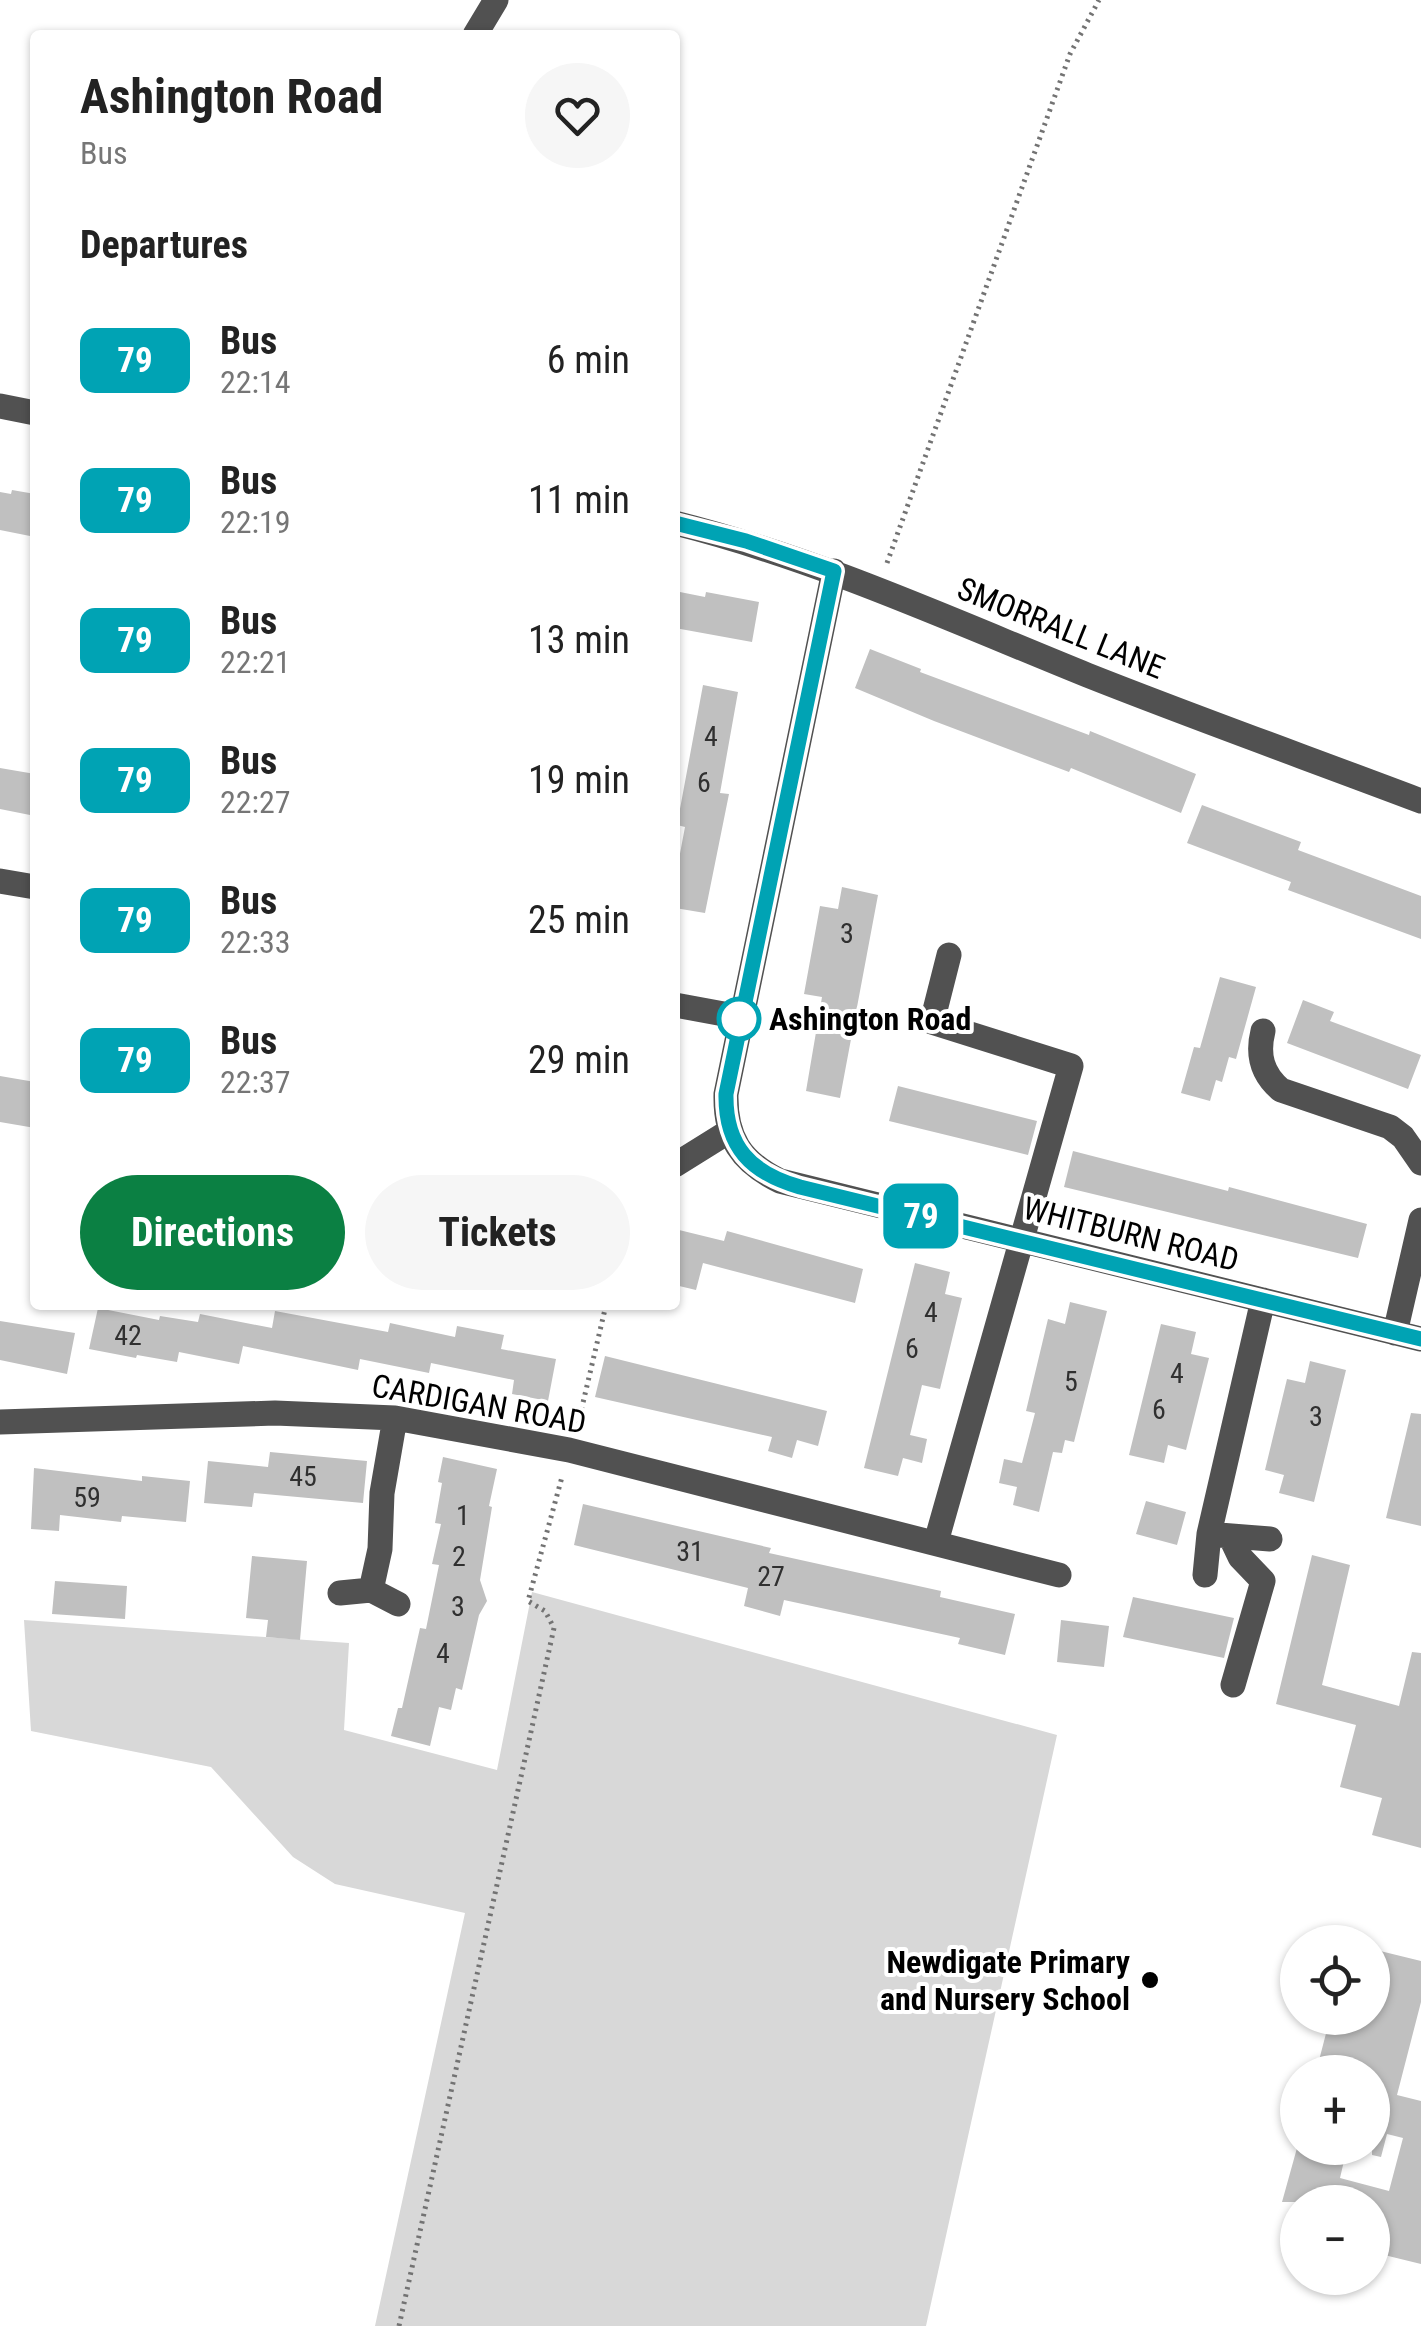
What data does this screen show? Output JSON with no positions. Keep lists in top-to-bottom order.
{
  "streets": {
    "street": ["SMORRALL LANE", "WHITBURN ROAD", "CARDIGAN ROAD"]
  },
  "places": ["Ashington Road", "Newdigate Primary and Nursery School"],
  "lines": ["bus line 79"],
  "house_numbers": [
    "4",
    "6",
    "3",
    "4",
    "42",
    "6",
    "4",
    "5",
    "6",
    "3",
    "45",
    "59",
    "1",
    "31",
    "2",
    "27",
    "3",
    "4"
  ],
  "page": {
    "on_map": "79",
    "heading": [
      ["Ashington Road", "Bus"],
      "Departures"
    ],
    "list": [
      {
        "mark": "79",
        "name": "Bus",
        "note": "22:14",
        "value": "6 min"
      },
      {
        "mark": "79",
        "name": "Bus",
        "note": "22:19",
        "value": "11 min"
      },
      {
        "mark": "79",
        "name": "Bus",
        "note": "22:21",
        "value": "13 min"
      },
      {
        "mark": "79",
        "name": "Bus",
        "note": "22:27",
        "value": "19 min"
      },
      {
        "mark": "79",
        "name": "Bus",
        "note": "22:33",
        "value": "25 min"
      },
      {
        "mark": "79",
        "name": "Bus",
        "note": "22:37",
        "value": "29 min"
      }
    ],
    "buttons": ["Directions", "Tickets"],
    "map_buttons": ["+", "−"]
  }
}
